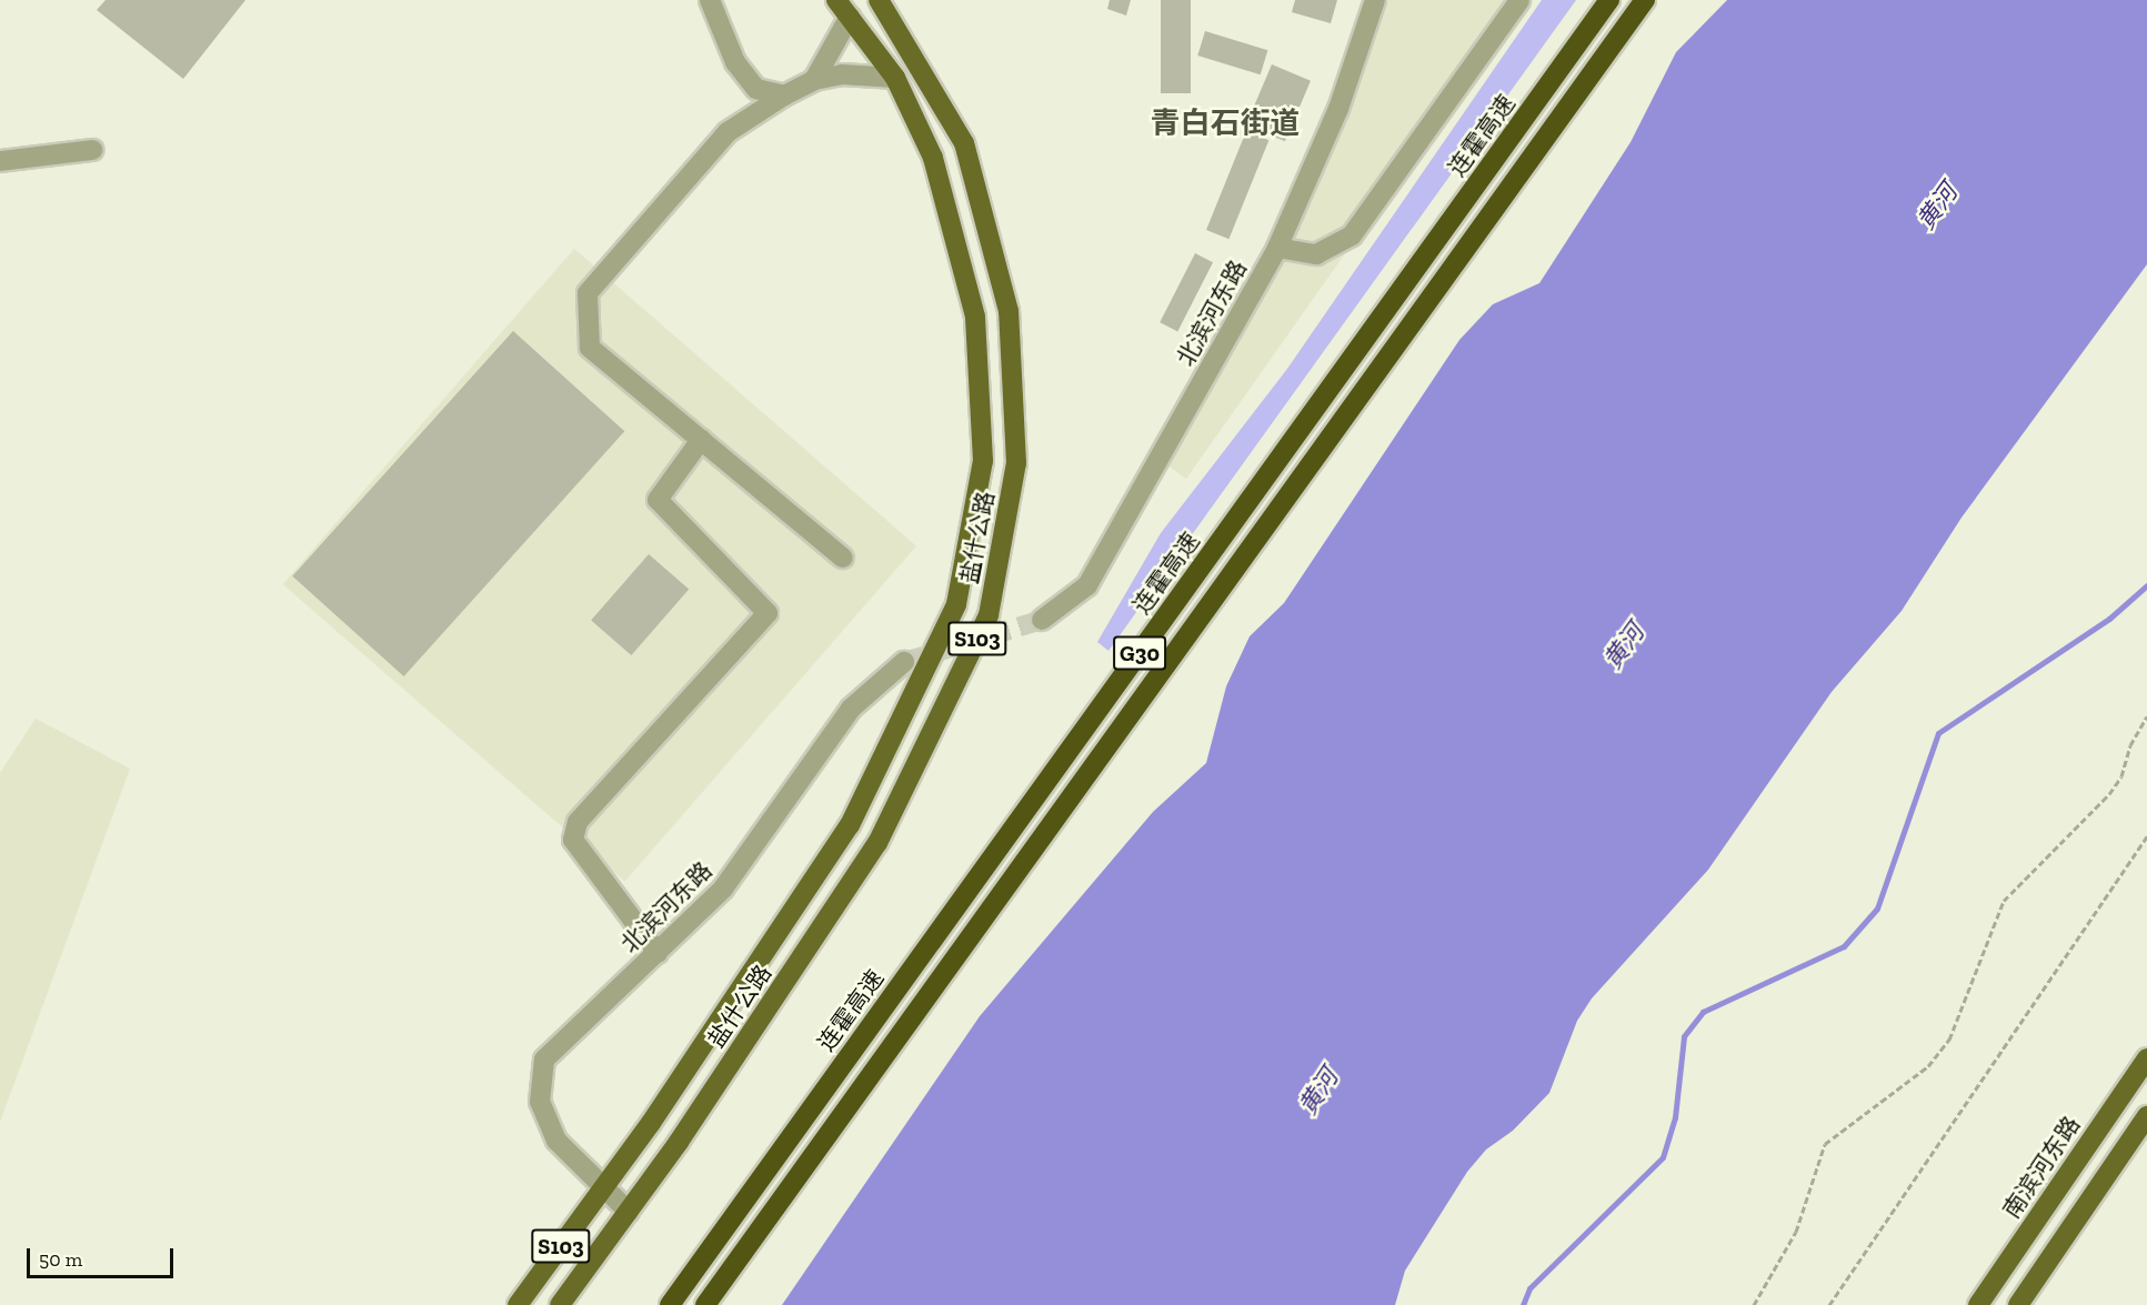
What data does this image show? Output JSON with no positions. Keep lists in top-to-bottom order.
{
  "streets": {
    "highway": ["连霍高速", "G30"],
    "main road": ["盐什公路", "S103", "南滨河东路"],
    "street": ["北滨河东路"]
  },
  "crossings": [
    ["北滨河东路", "盐什公路"],
    ["北滨河东路", "S103"],
    ["盐什公路", "S103"]
  ],
  "districts": ["青白石街道"],
  "water": ["黄河"],
  "scale_bar": "50 m"
}
